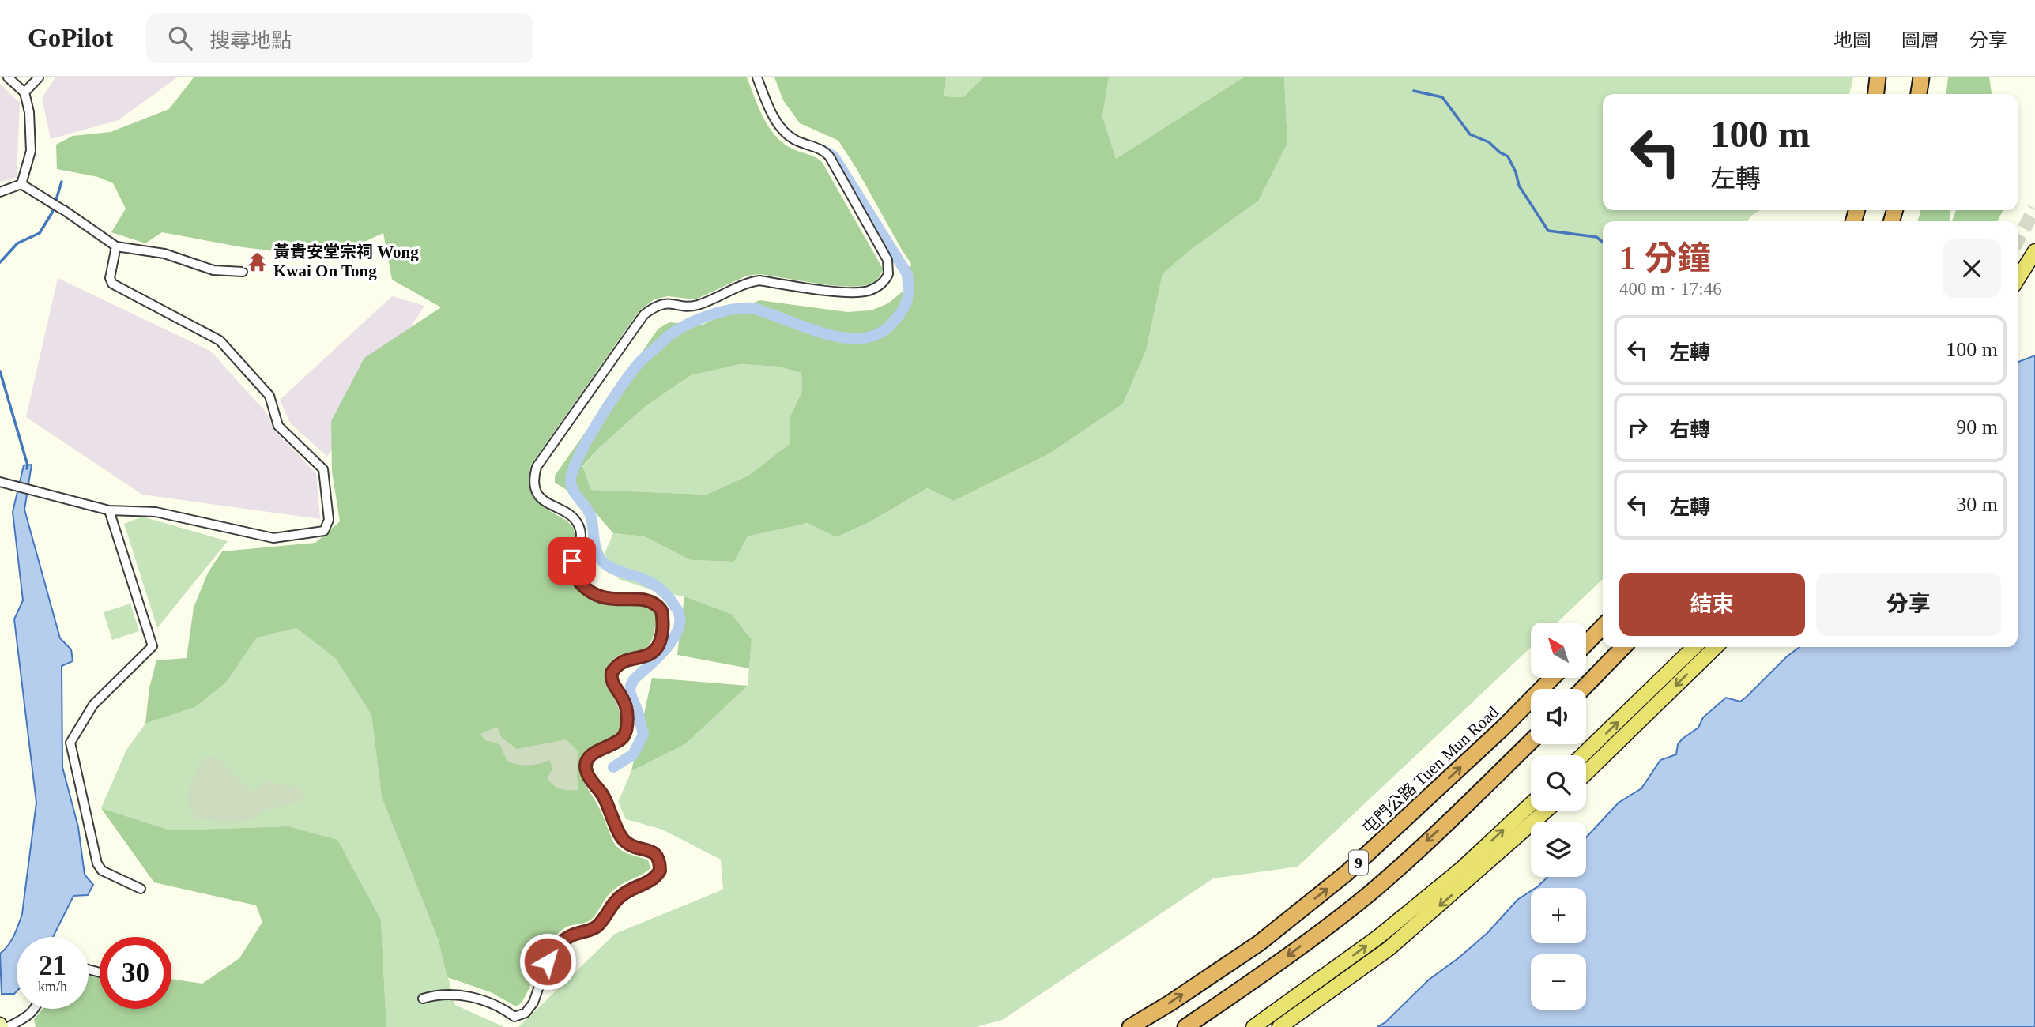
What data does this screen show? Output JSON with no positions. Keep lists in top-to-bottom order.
{
  "streets": {
    "highway": ["屯門公路 Tuen Mun Road", "9"]
  },
  "places": {
    "temple": ["黃貴安堂宗祠 Wong Kwai On Tong"]
  },
  "north": "top left",
  "page": {
    "header": "GoPilot",
    "search": "搜尋地點",
    "nav": ["地圖", "圖層", "分享"],
    "turn": ["100 m", "左轉"],
    "heading": ["1 分鐘", "400 m · 17:46"],
    "list": [
      {
        "name": "左轉",
        "value": "100 m"
      },
      {
        "name": "右轉",
        "value": "90 m"
      },
      {
        "name": "左轉",
        "value": "30 m"
      }
    ],
    "buttons": ["結束", "分享"],
    "map_buttons": ["+", "−"],
    "speed": "21 km/h",
    "limit": "30"
  }
}
